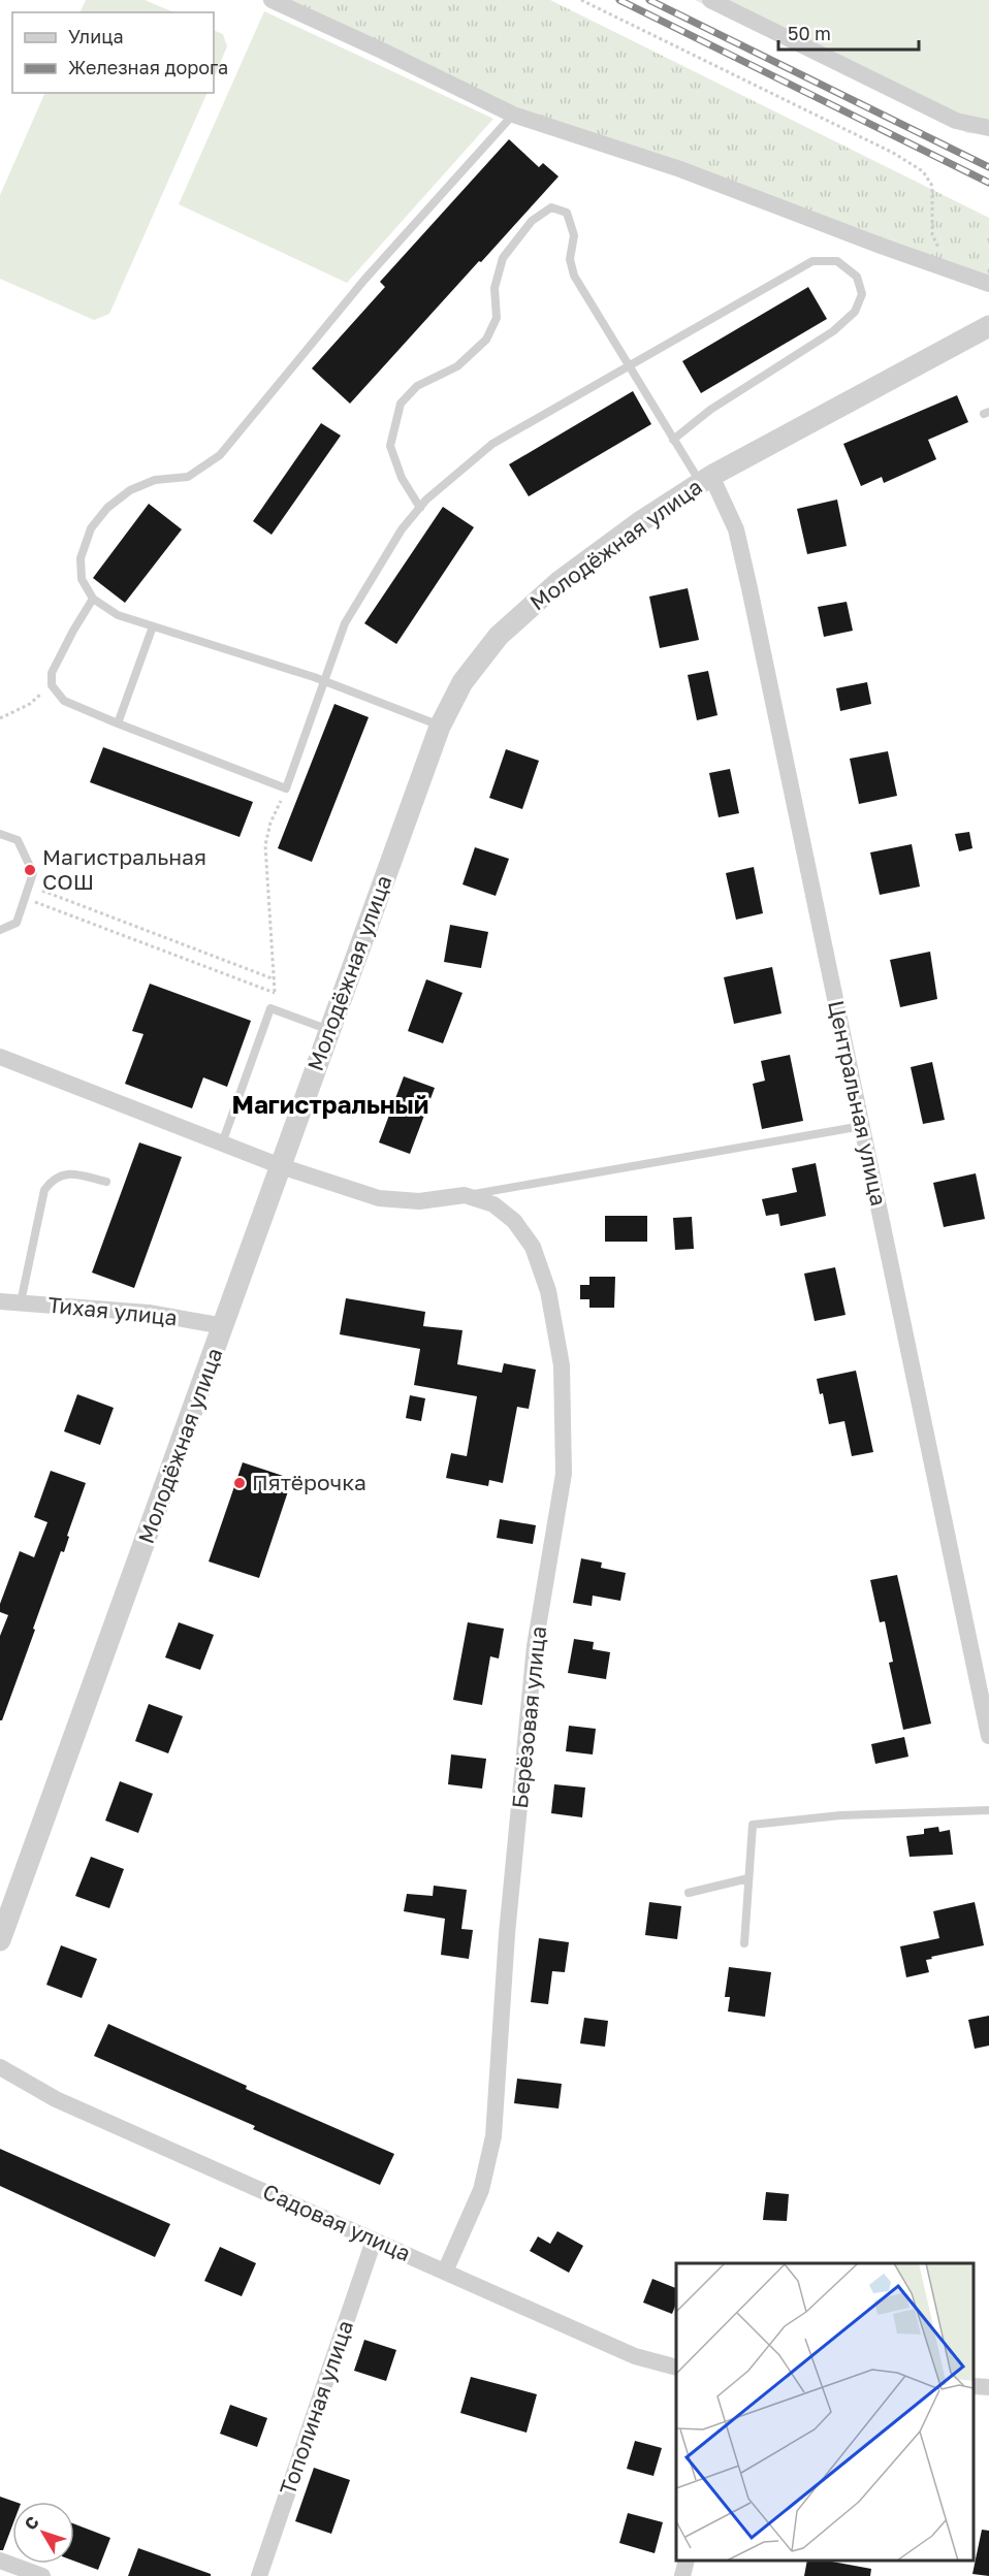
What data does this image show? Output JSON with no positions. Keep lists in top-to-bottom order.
{
  "streets": {
    "street": [
      "Молодёжная улица",
      "Центральная улица",
      "Тихая улица",
      "Берёзовая улица",
      "Садовая улица",
      "Тополиная улица"
    ]
  },
  "crossings": [
    ["Молодёжная улица", "Центральная улица"],
    ["Молодёжная улица", "Тихая улица"],
    ["Берёзовая улица", "Садовая улица"],
    ["Садовая улица", "Тополиная улица"]
  ],
  "districts": ["Магистральный"],
  "places": ["Магистральная СОШ", "Пятёрочка"],
  "legend": ["Улица", "Железная дорога"],
  "scale_bar": "50 m",
  "north": "top left"
}
